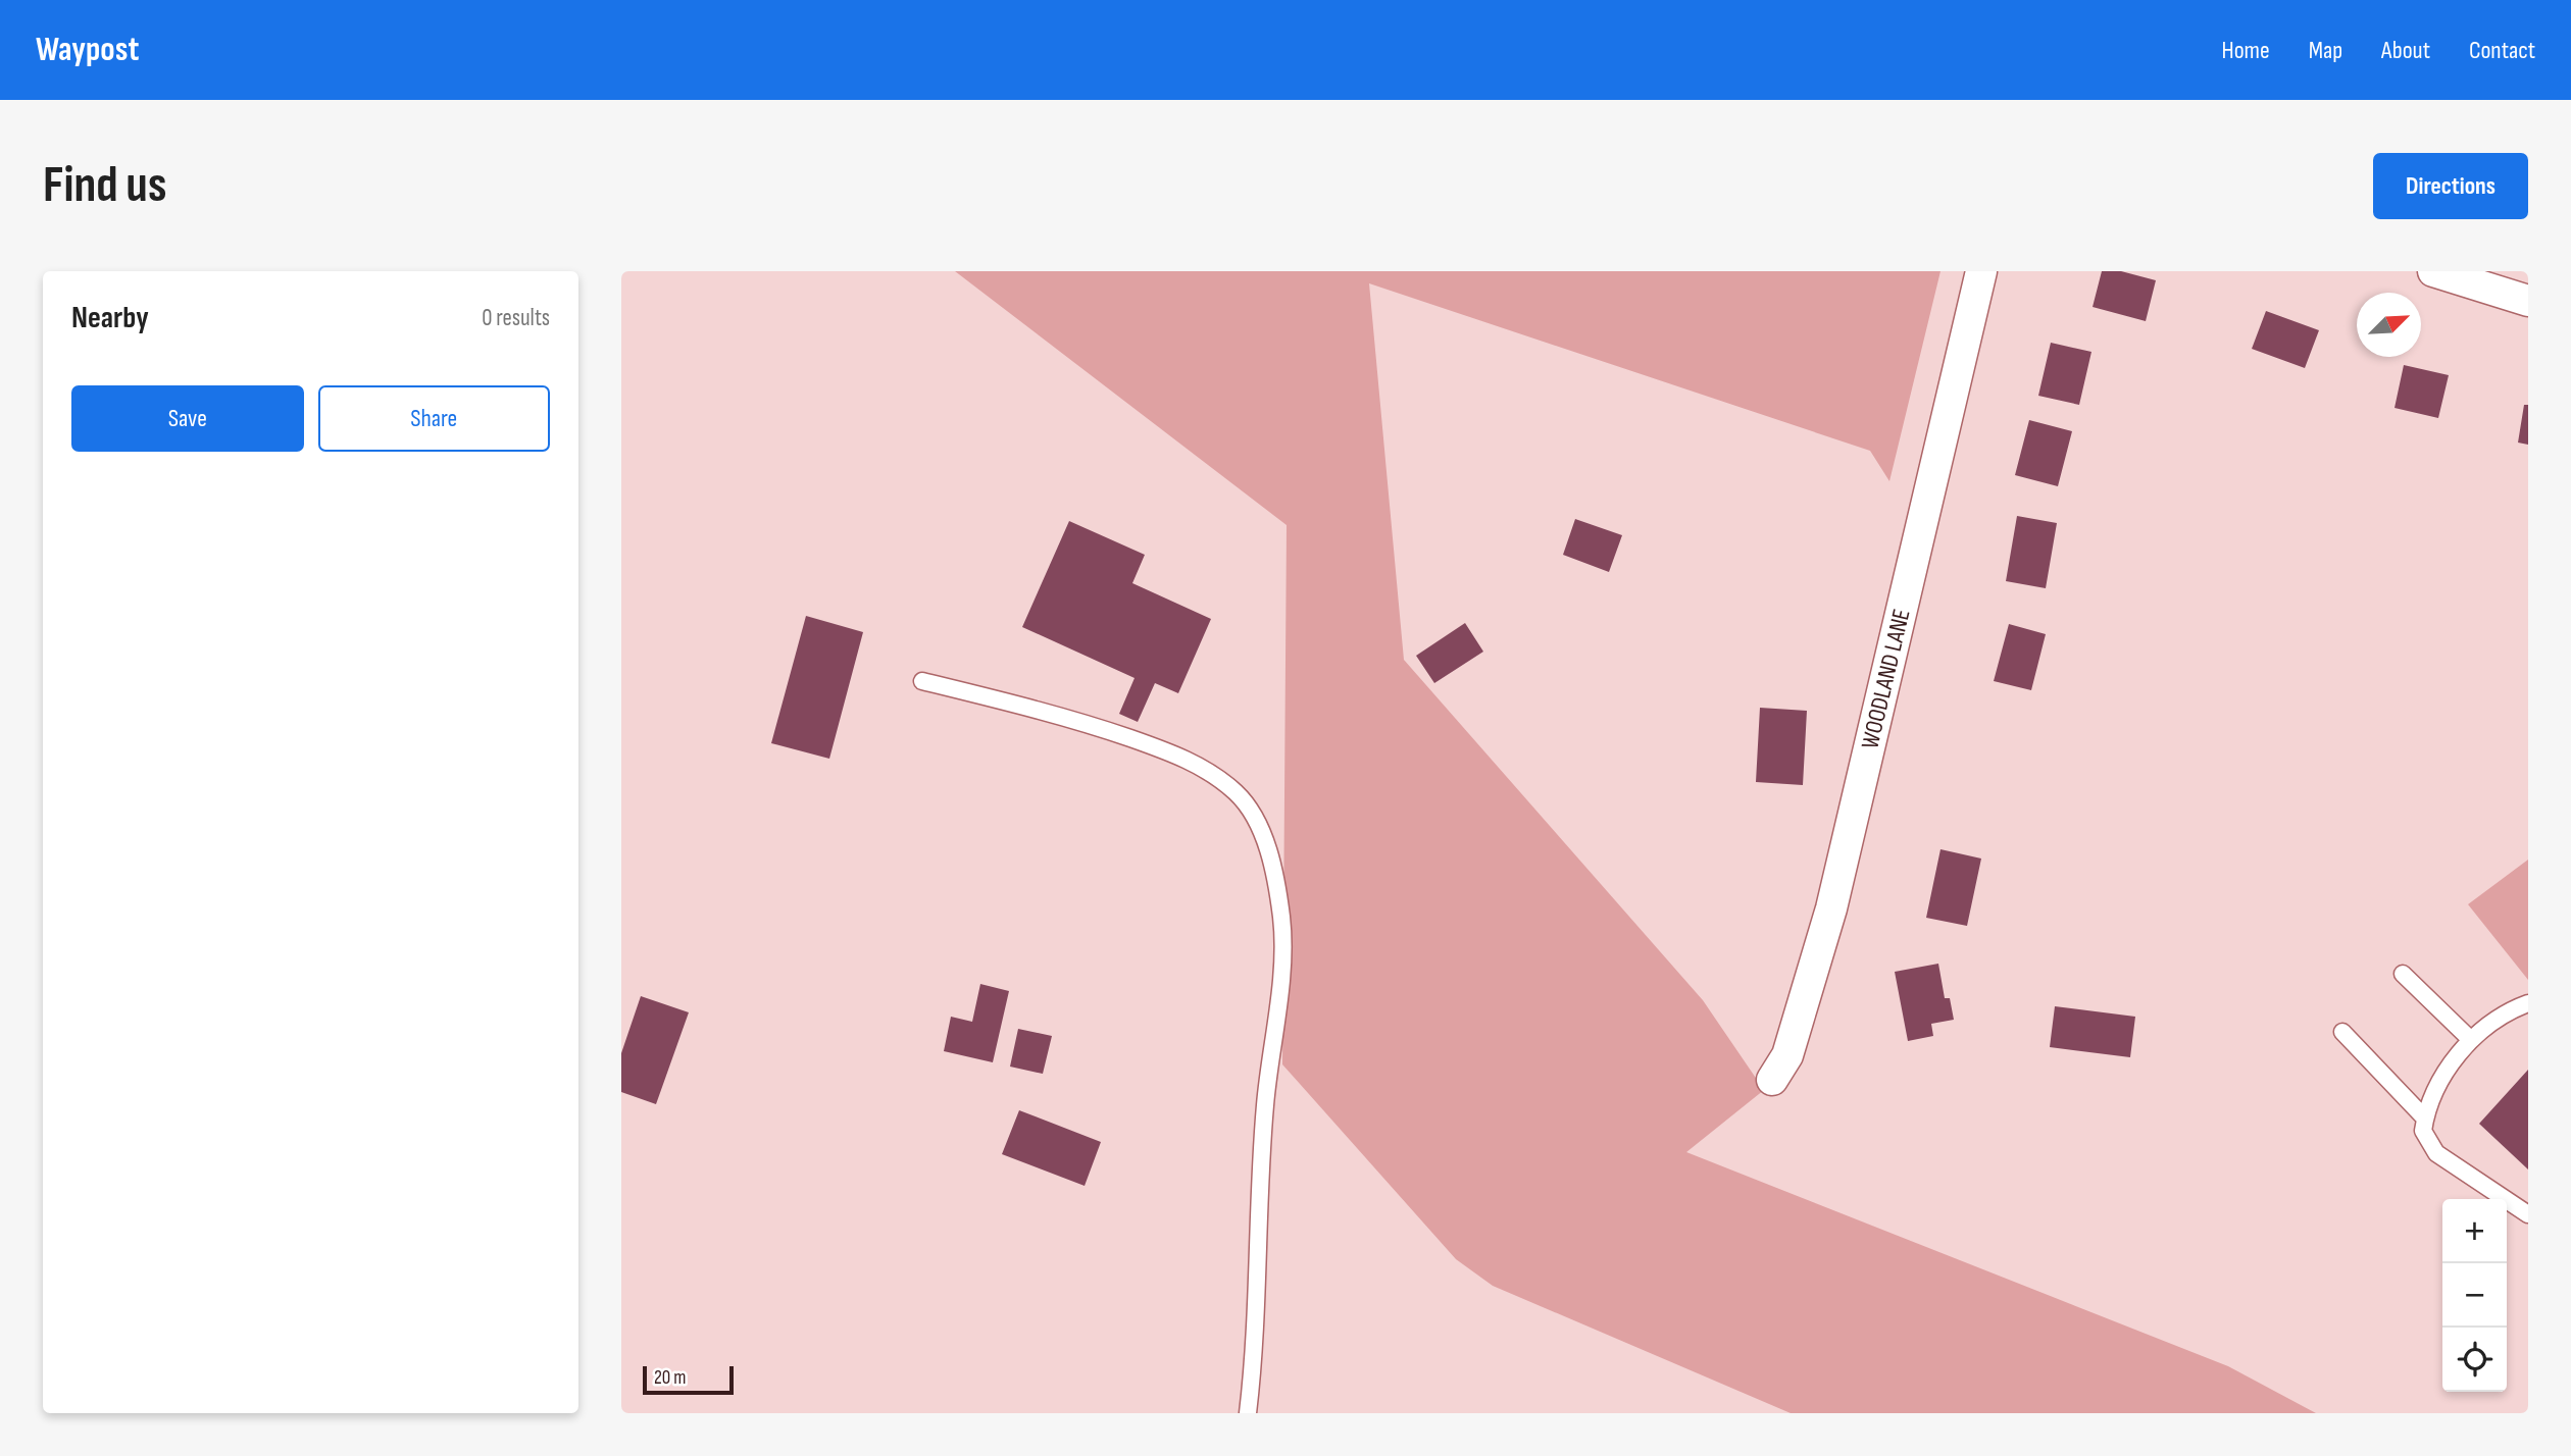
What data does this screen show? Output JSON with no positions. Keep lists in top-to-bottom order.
{
  "streets": {
    "street": ["WOODLAND LANE"]
  },
  "scale_bar": "20 m",
  "north": "top right",
  "page": {
    "header": "Waypost",
    "nav": [
      "Home",
      "Map",
      "About",
      "Contact"
    ],
    "buttons": [
      "Directions",
      ["Save", "Share"]
    ],
    "title": "Find us",
    "heading": ["Nearby", "0 results"],
    "map_buttons": ["+", "−"],
    "scale": "20 m"
  }
}
